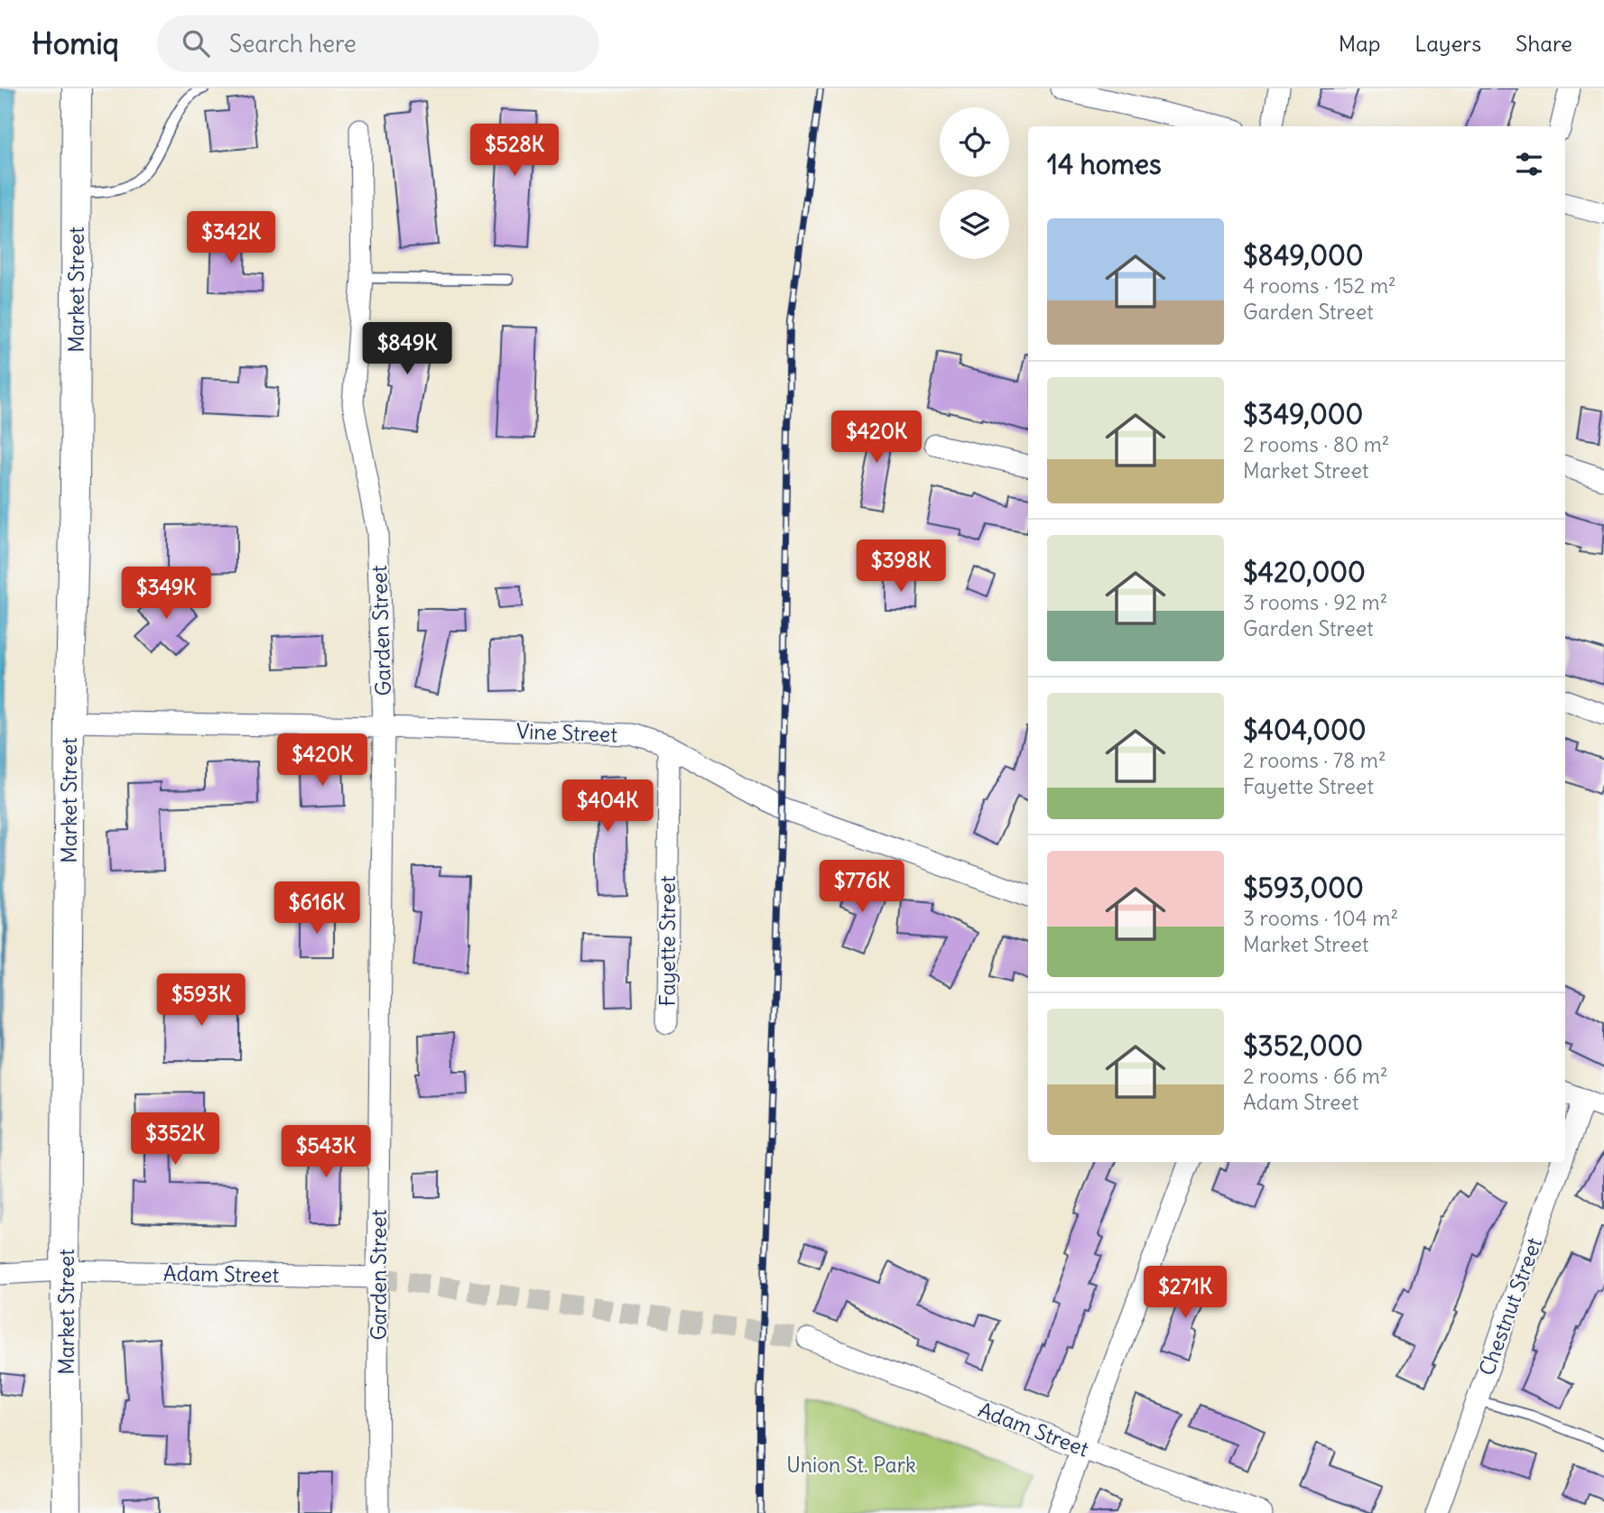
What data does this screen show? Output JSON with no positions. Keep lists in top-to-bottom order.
{
  "streets": {
    "street": [
      "Market Street",
      "Garden Street",
      "Vine Street",
      "Fayette Street",
      "Adam Street",
      "Chestnut Street"
    ]
  },
  "crossings": [
    ["Market Street", "Vine Street"],
    ["Market Street", "Adam Street"],
    ["Garden Street", "Vine Street"],
    ["Garden Street", "Adam Street"],
    ["Vine Street", "Fayette Street"]
  ],
  "parks": ["Union St. Park"],
  "page": {
    "header": "Homiq",
    "search": "Search here",
    "nav": ["Map", "Layers", "Share"],
    "price": [
      "$528K",
      "$342K",
      "$849K",
      "$420K",
      "$398K",
      "$349K",
      "$420K",
      "$404K",
      "$776K",
      "$616K",
      "$593K",
      "$352K",
      "$543K",
      "$271K"
    ],
    "heading": "14 homes",
    "list": [
      {
        "name": "$849,000",
        "note": "4 rooms · 152 m² · Garden Street"
      },
      {
        "name": "$349,000",
        "note": "2 rooms · 80 m² · Market Street"
      },
      {
        "name": "$420,000",
        "note": "3 rooms · 92 m² · Garden Street"
      },
      {
        "name": "$404,000",
        "note": "2 rooms · 78 m² · Fayette Street"
      },
      {
        "name": "$593,000",
        "note": "3 rooms · 104 m² · Market Street"
      },
      {
        "name": "$352,000",
        "note": "2 rooms · 66 m² · Adam Street"
      }
    ]
  }
}
